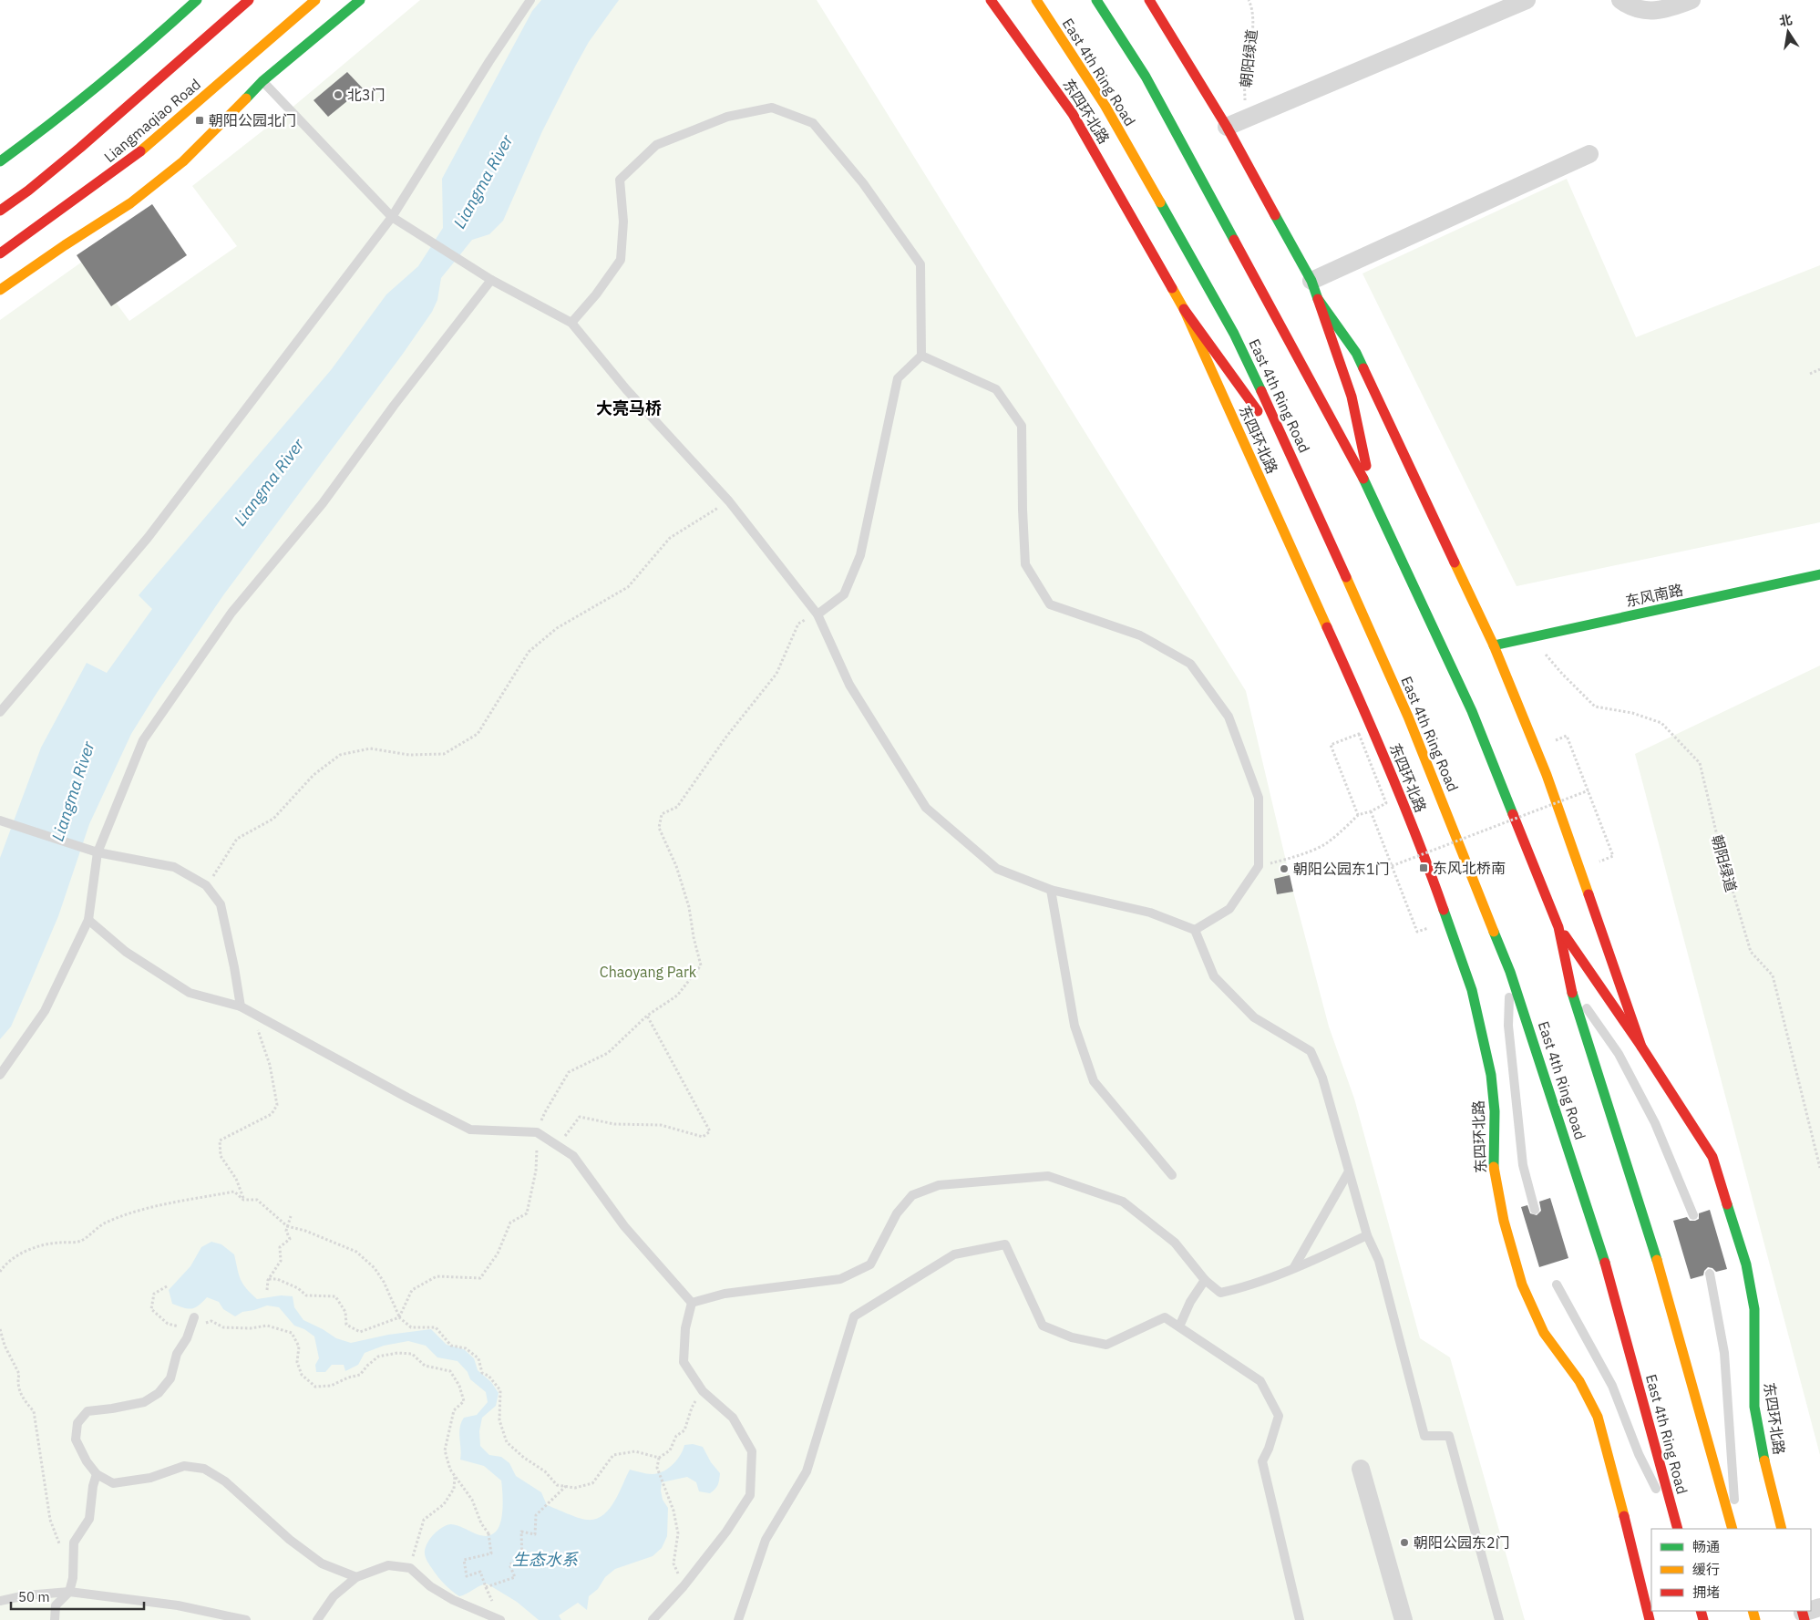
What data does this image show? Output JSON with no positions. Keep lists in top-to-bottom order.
{
  "streets": {
    "main road": [
      "East 4th Ring Road",
      "东四环北路",
      "Liangmaqiao Road",
      "东风南路"
    ],
    "path": ["朝阳绿道"]
  },
  "crossings": [
    ["朝阳绿道", "东风南路"],
    ["东四环北路", "东风南路"]
  ],
  "districts": ["大亮马桥"],
  "water": ["Liangma River", "生态水系"],
  "parks": ["Chaoyang Park"],
  "places": {
    "other": ["北3门", "朝阳公园东1门", "朝阳公园东2门"],
    "transit": ["朝阳公园北门", "东风北桥南"]
  },
  "legend": ["畅通", "缓行", "拥堵"],
  "scale_bar": "50 m",
  "north": "top"
}
